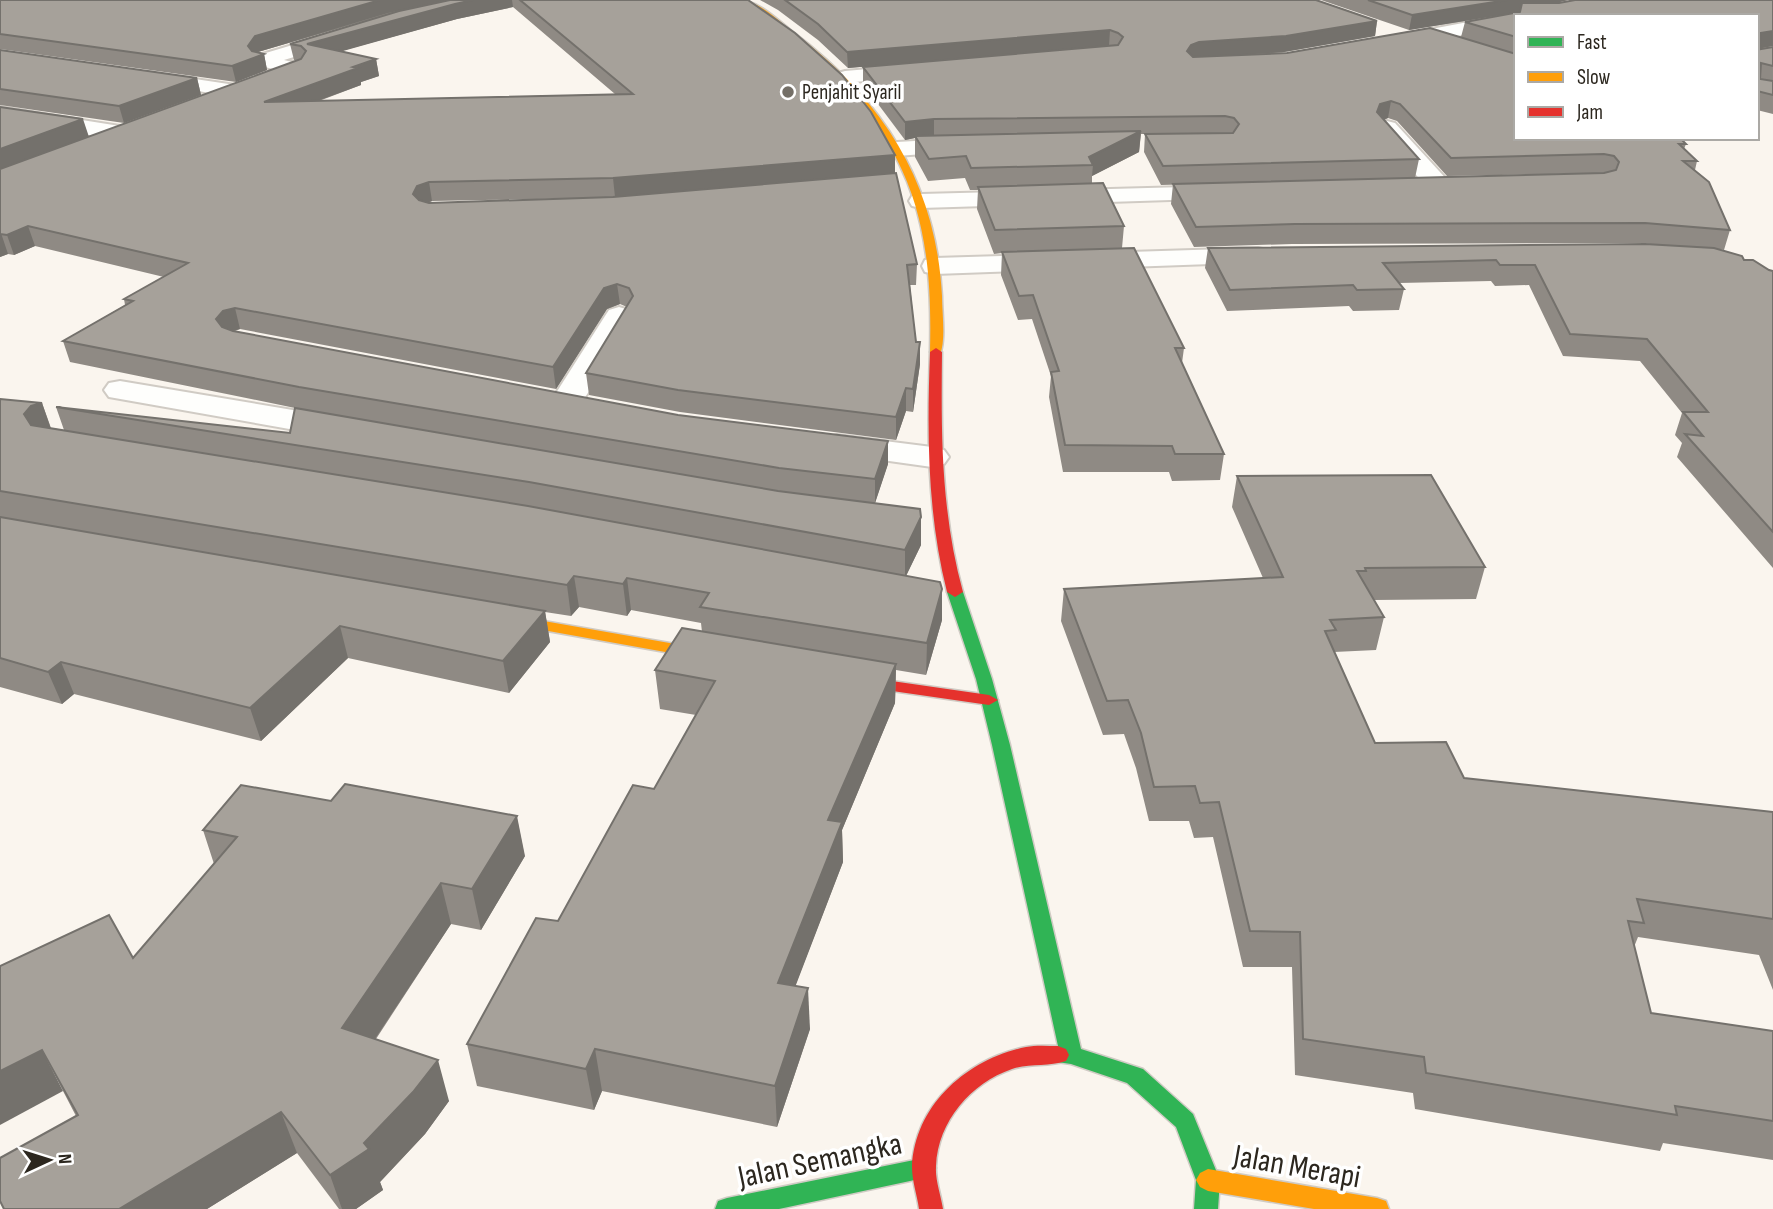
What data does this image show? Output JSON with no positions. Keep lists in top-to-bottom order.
{
  "streets": {
    "street": ["Jalan Semangka", "Jalan Merapi"]
  },
  "places": ["Penjahit Syaril"],
  "legend": ["Fast", "Slow", "Jam"],
  "north": "right"
}
